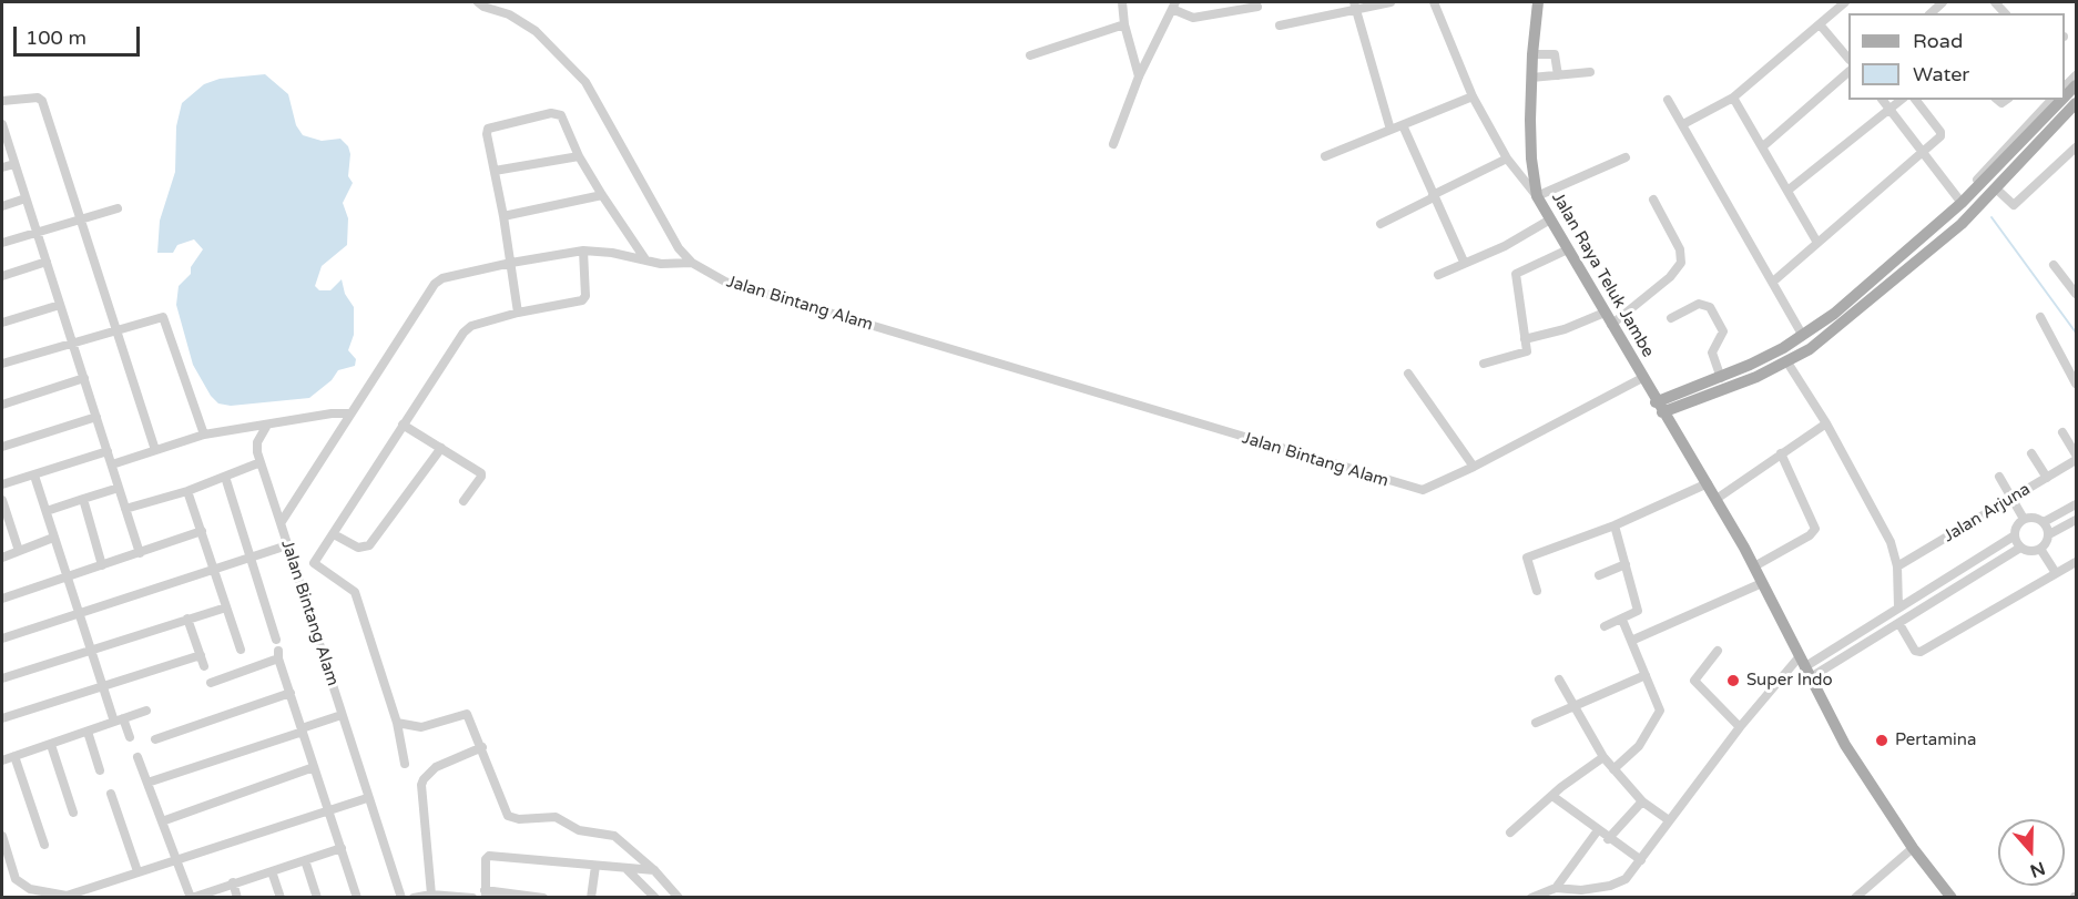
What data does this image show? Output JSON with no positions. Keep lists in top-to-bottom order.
{
  "streets": {
    "main road": ["Jalan Raya Teluk Jambe"],
    "street": ["Jalan Bintang Alam", "Jalan Arjuna"]
  },
  "crossings": [
    ["Jalan Raya Teluk Jambe", "Jalan Bintang Alam"]
  ],
  "places": ["Super Indo", "Pertamina"],
  "legend": ["Road", "Water"],
  "scale_bar": "100 m",
  "north": "bottom"
}
